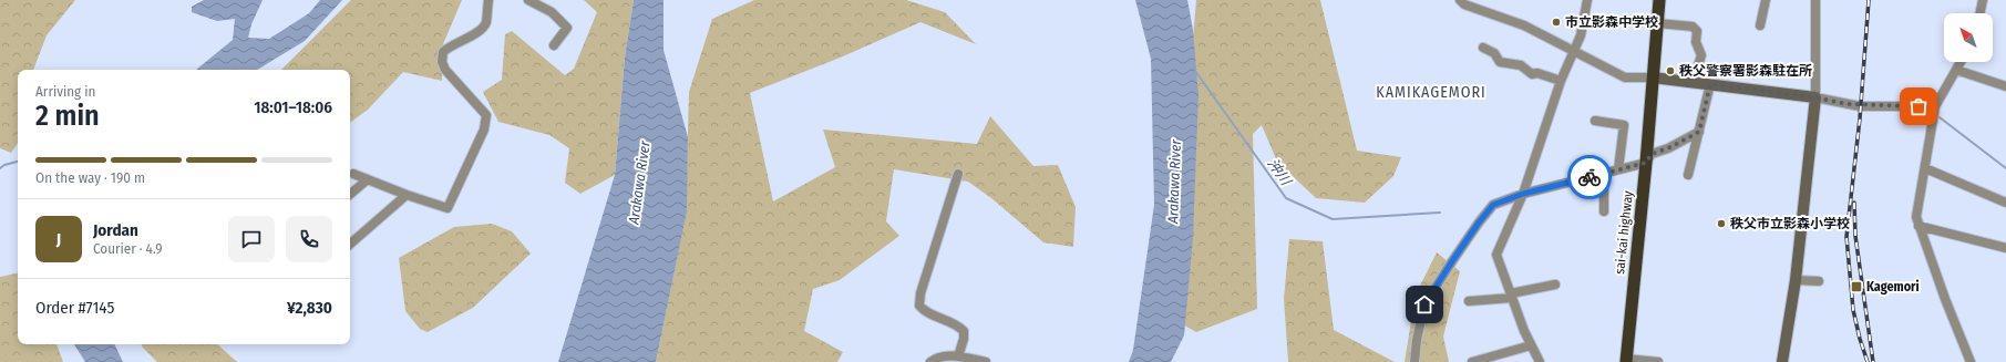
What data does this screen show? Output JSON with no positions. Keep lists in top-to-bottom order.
{
  "streets": {
    "highway": ["sai-kai highway"]
  },
  "districts": ["KAMIKAGEMORI"],
  "water": ["沖川", "Arakawa River"],
  "places": {
    "other": ["市立影森中学校", "秩父警察署影森駐在所", "秩父市立影森小学校"],
    "transit": ["Kagemori"]
  },
  "north": "top left",
  "page": {
    "heading": ["2 min", "Arriving in", "18:01–18:06"],
    "panel": [
      "Jordan",
      "Courier · 4.9",
      "Order #7145",
      "¥2,830"
    ],
    "bar": "On the way · 190 m",
    "round": "J"
  }
}
